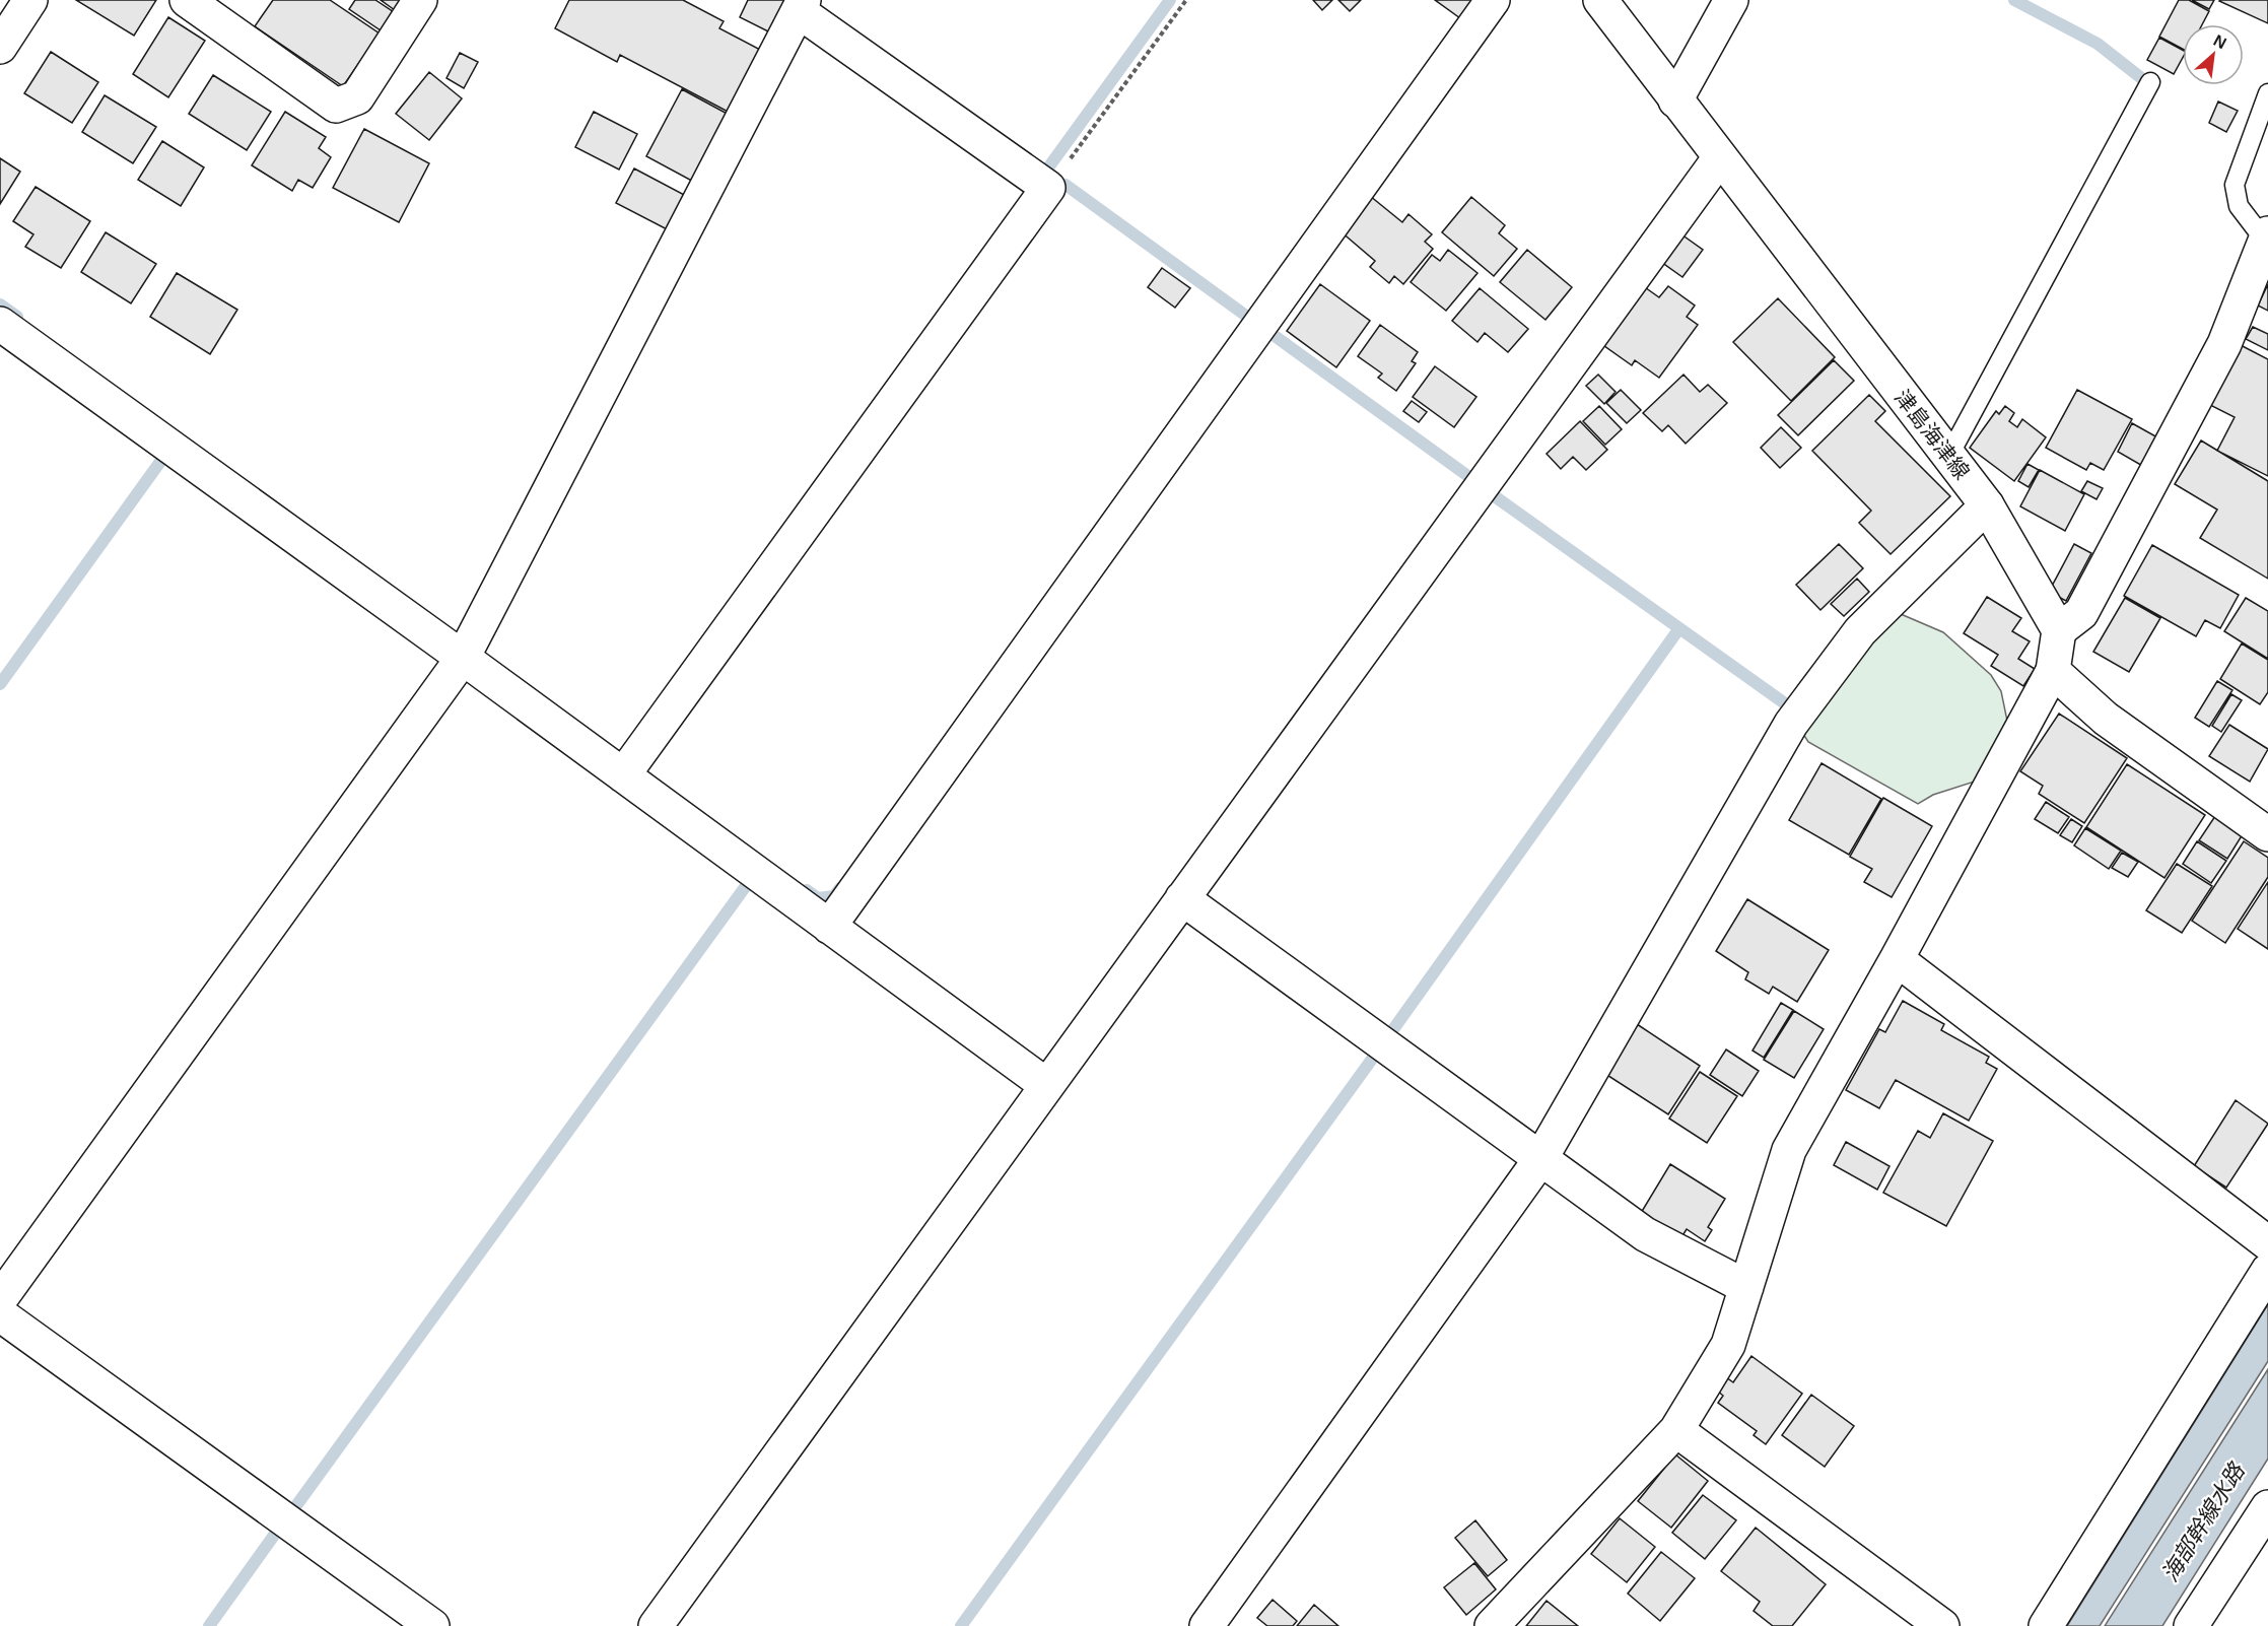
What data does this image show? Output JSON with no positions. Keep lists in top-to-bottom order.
{
  "streets": {
    "street": ["津島海津線"]
  },
  "water": ["海部幹線水路"],
  "north": "top right"
}
